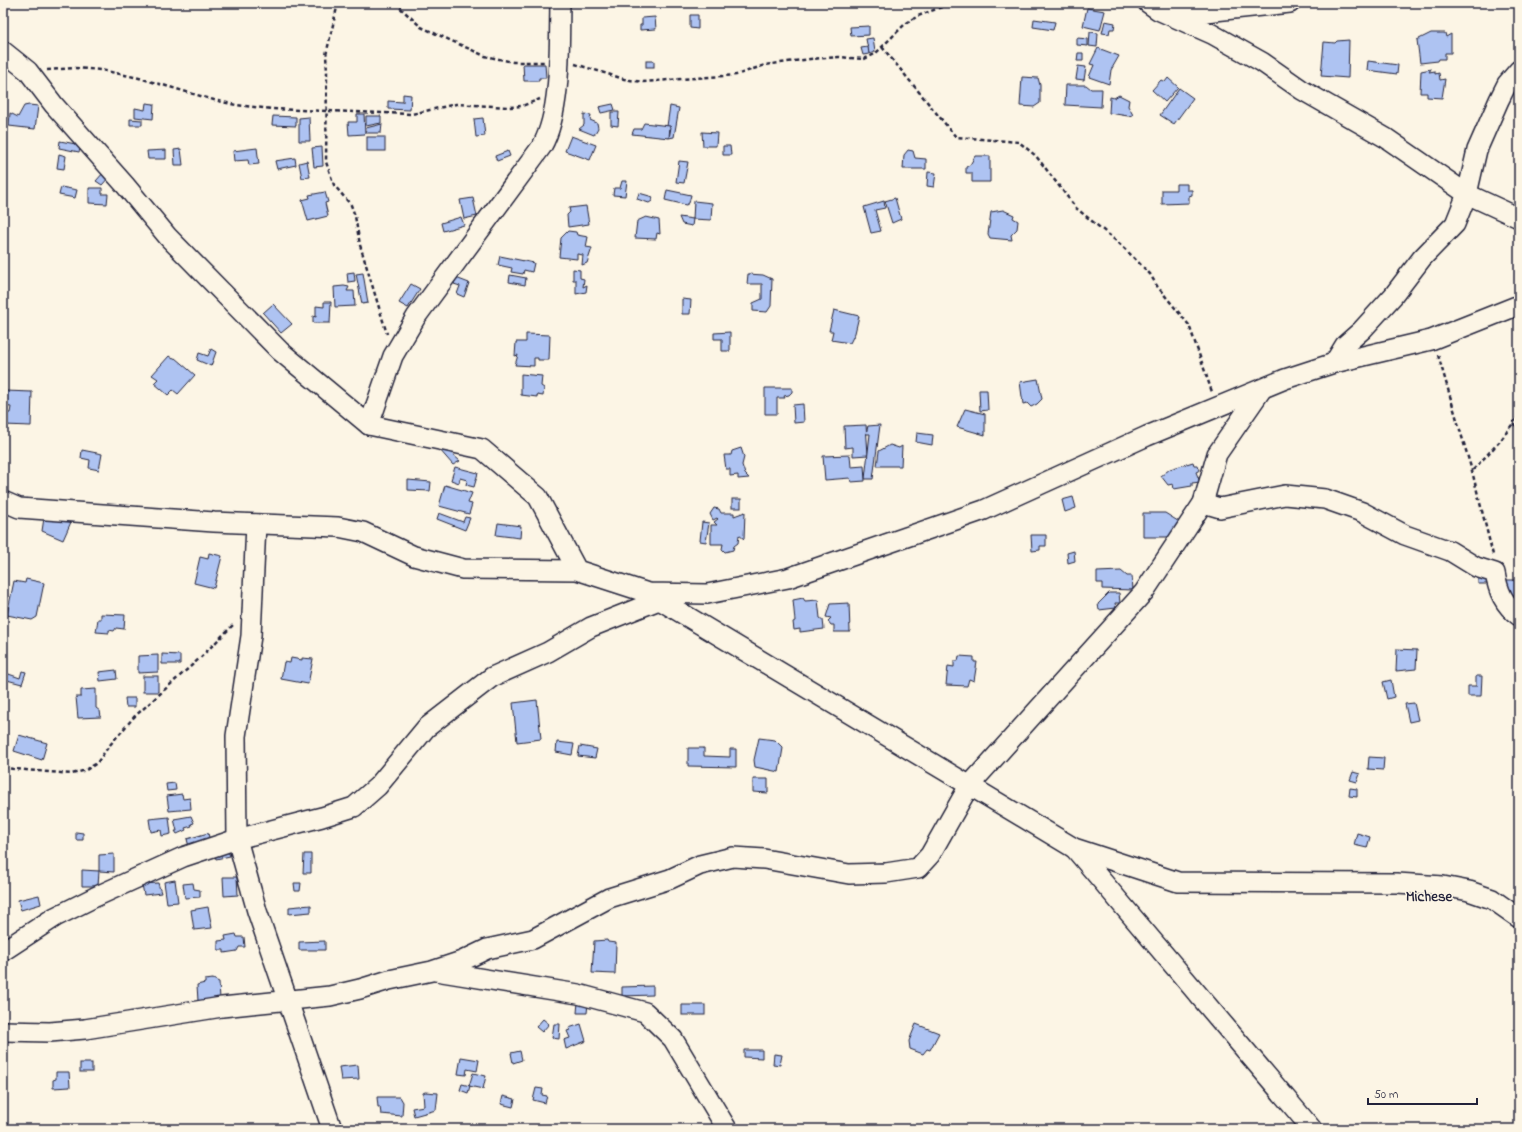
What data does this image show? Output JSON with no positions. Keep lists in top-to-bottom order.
{
  "districts": ["Michese"],
  "scale_bar": "50 m"
}
